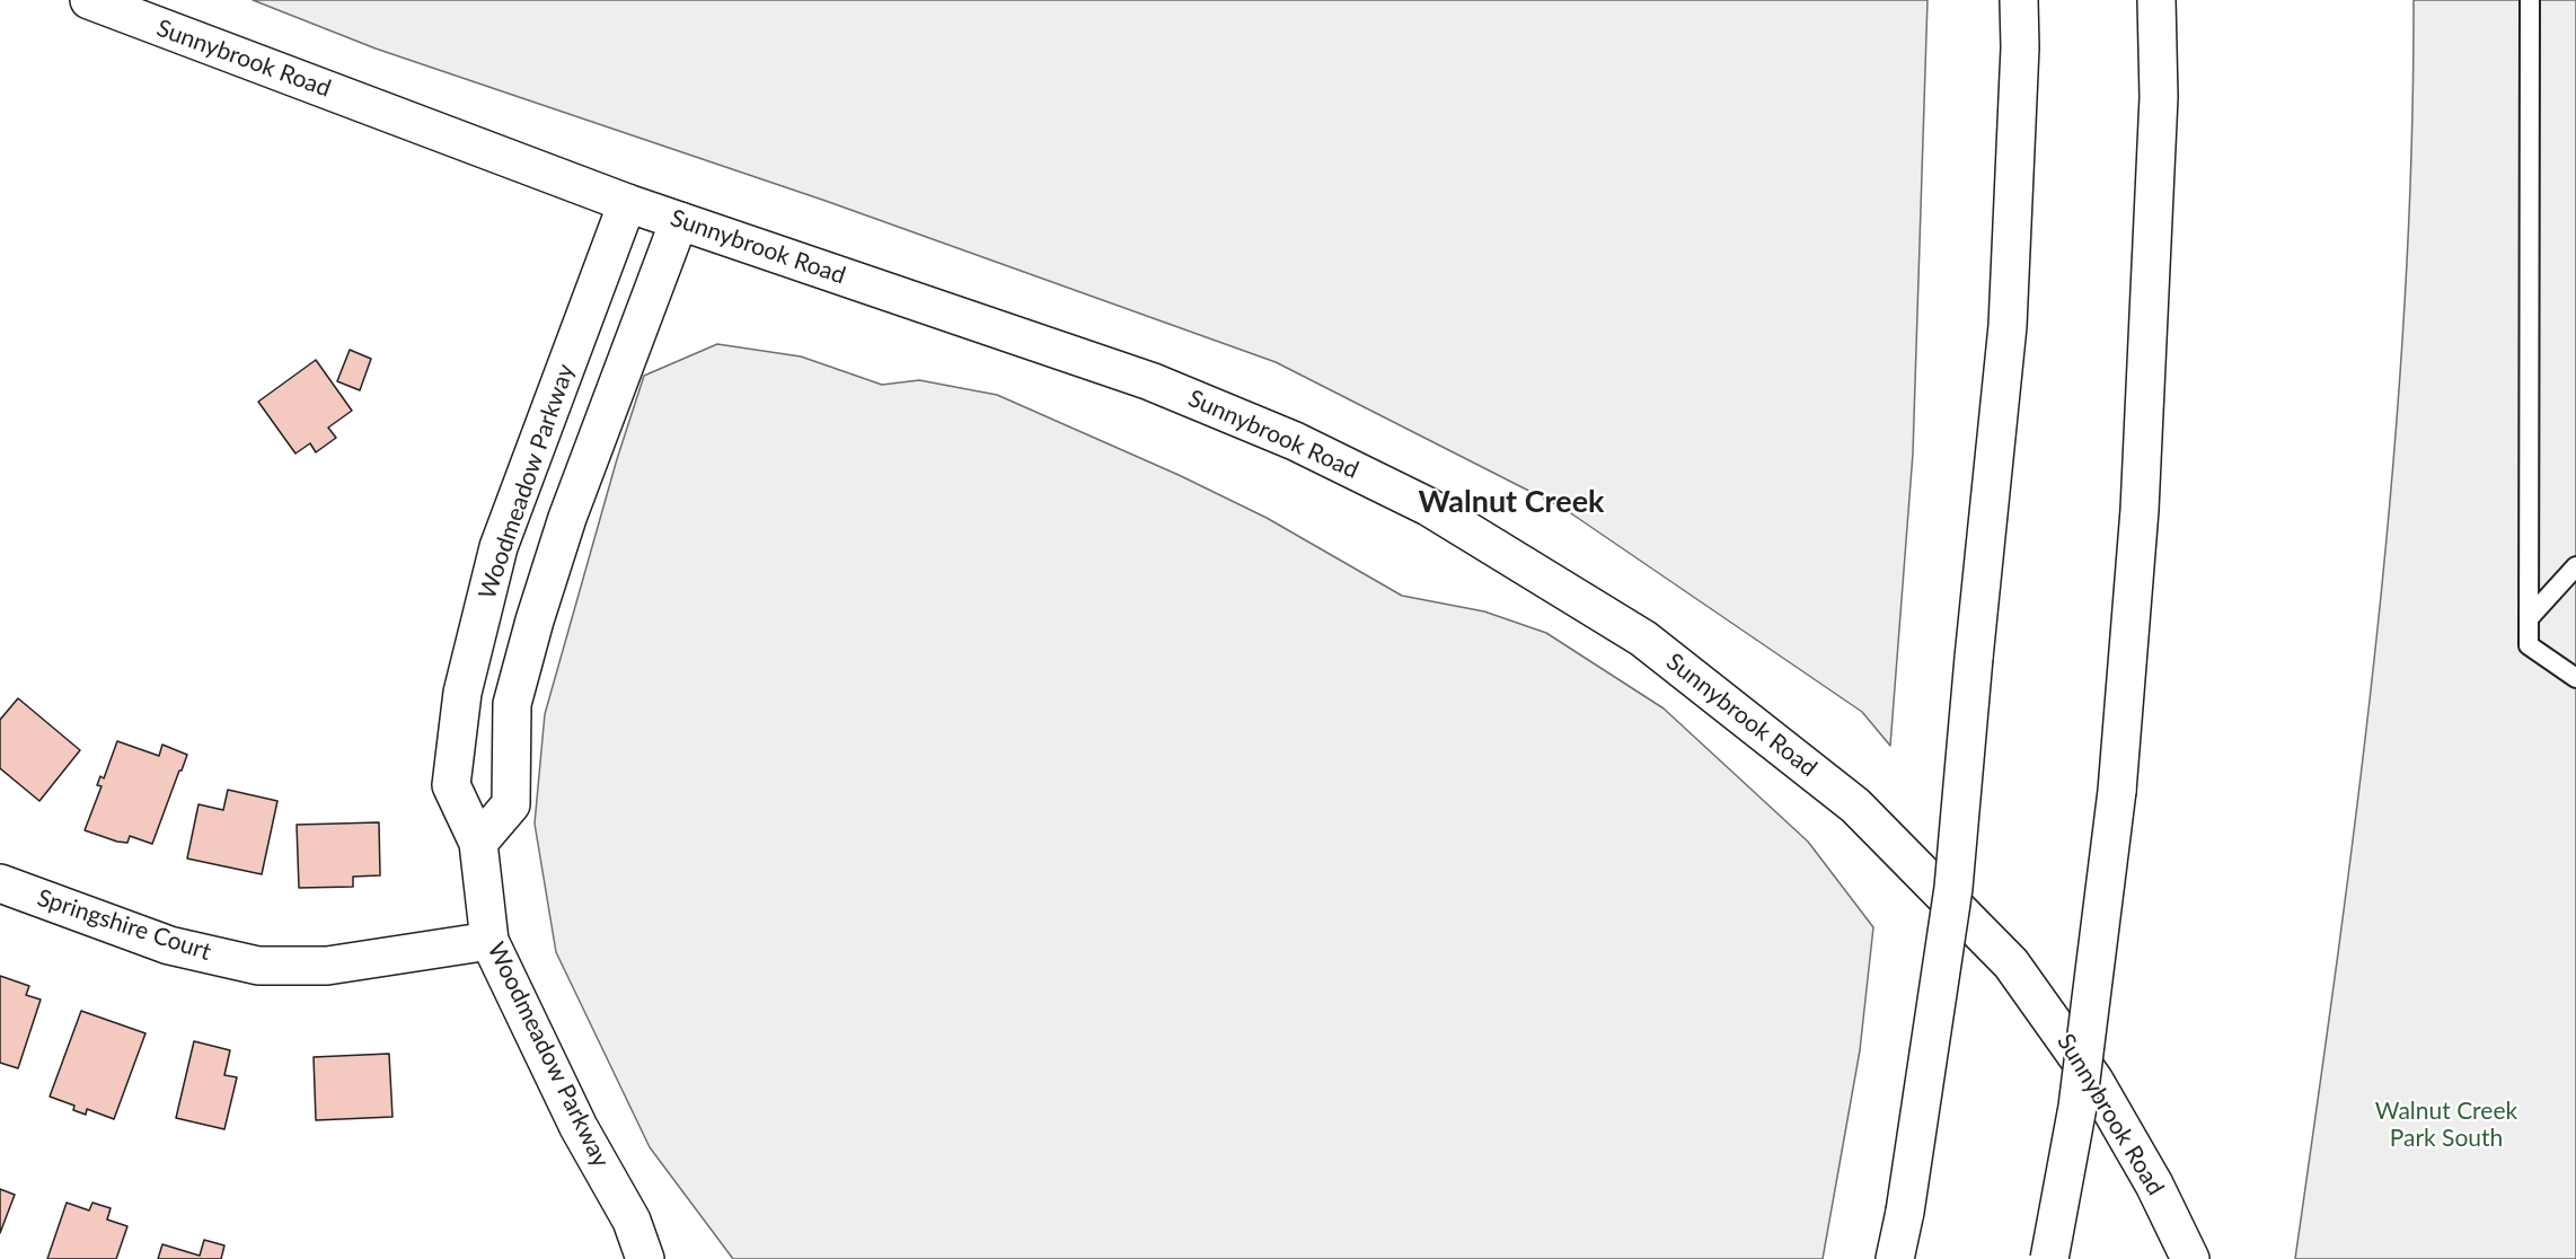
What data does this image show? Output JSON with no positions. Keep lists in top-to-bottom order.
{
  "streets": {
    "main road": ["Sunnybrook Road", "Woodmeadow Parkway", "Springshire Court"]
  },
  "crossings": [
    ["Sunnybrook Road", "Woodmeadow Parkway"],
    ["Woodmeadow Parkway", "Springshire Court"]
  ],
  "districts": ["Walnut Creek"],
  "parks": ["Walnut Creek Park South"]
}
